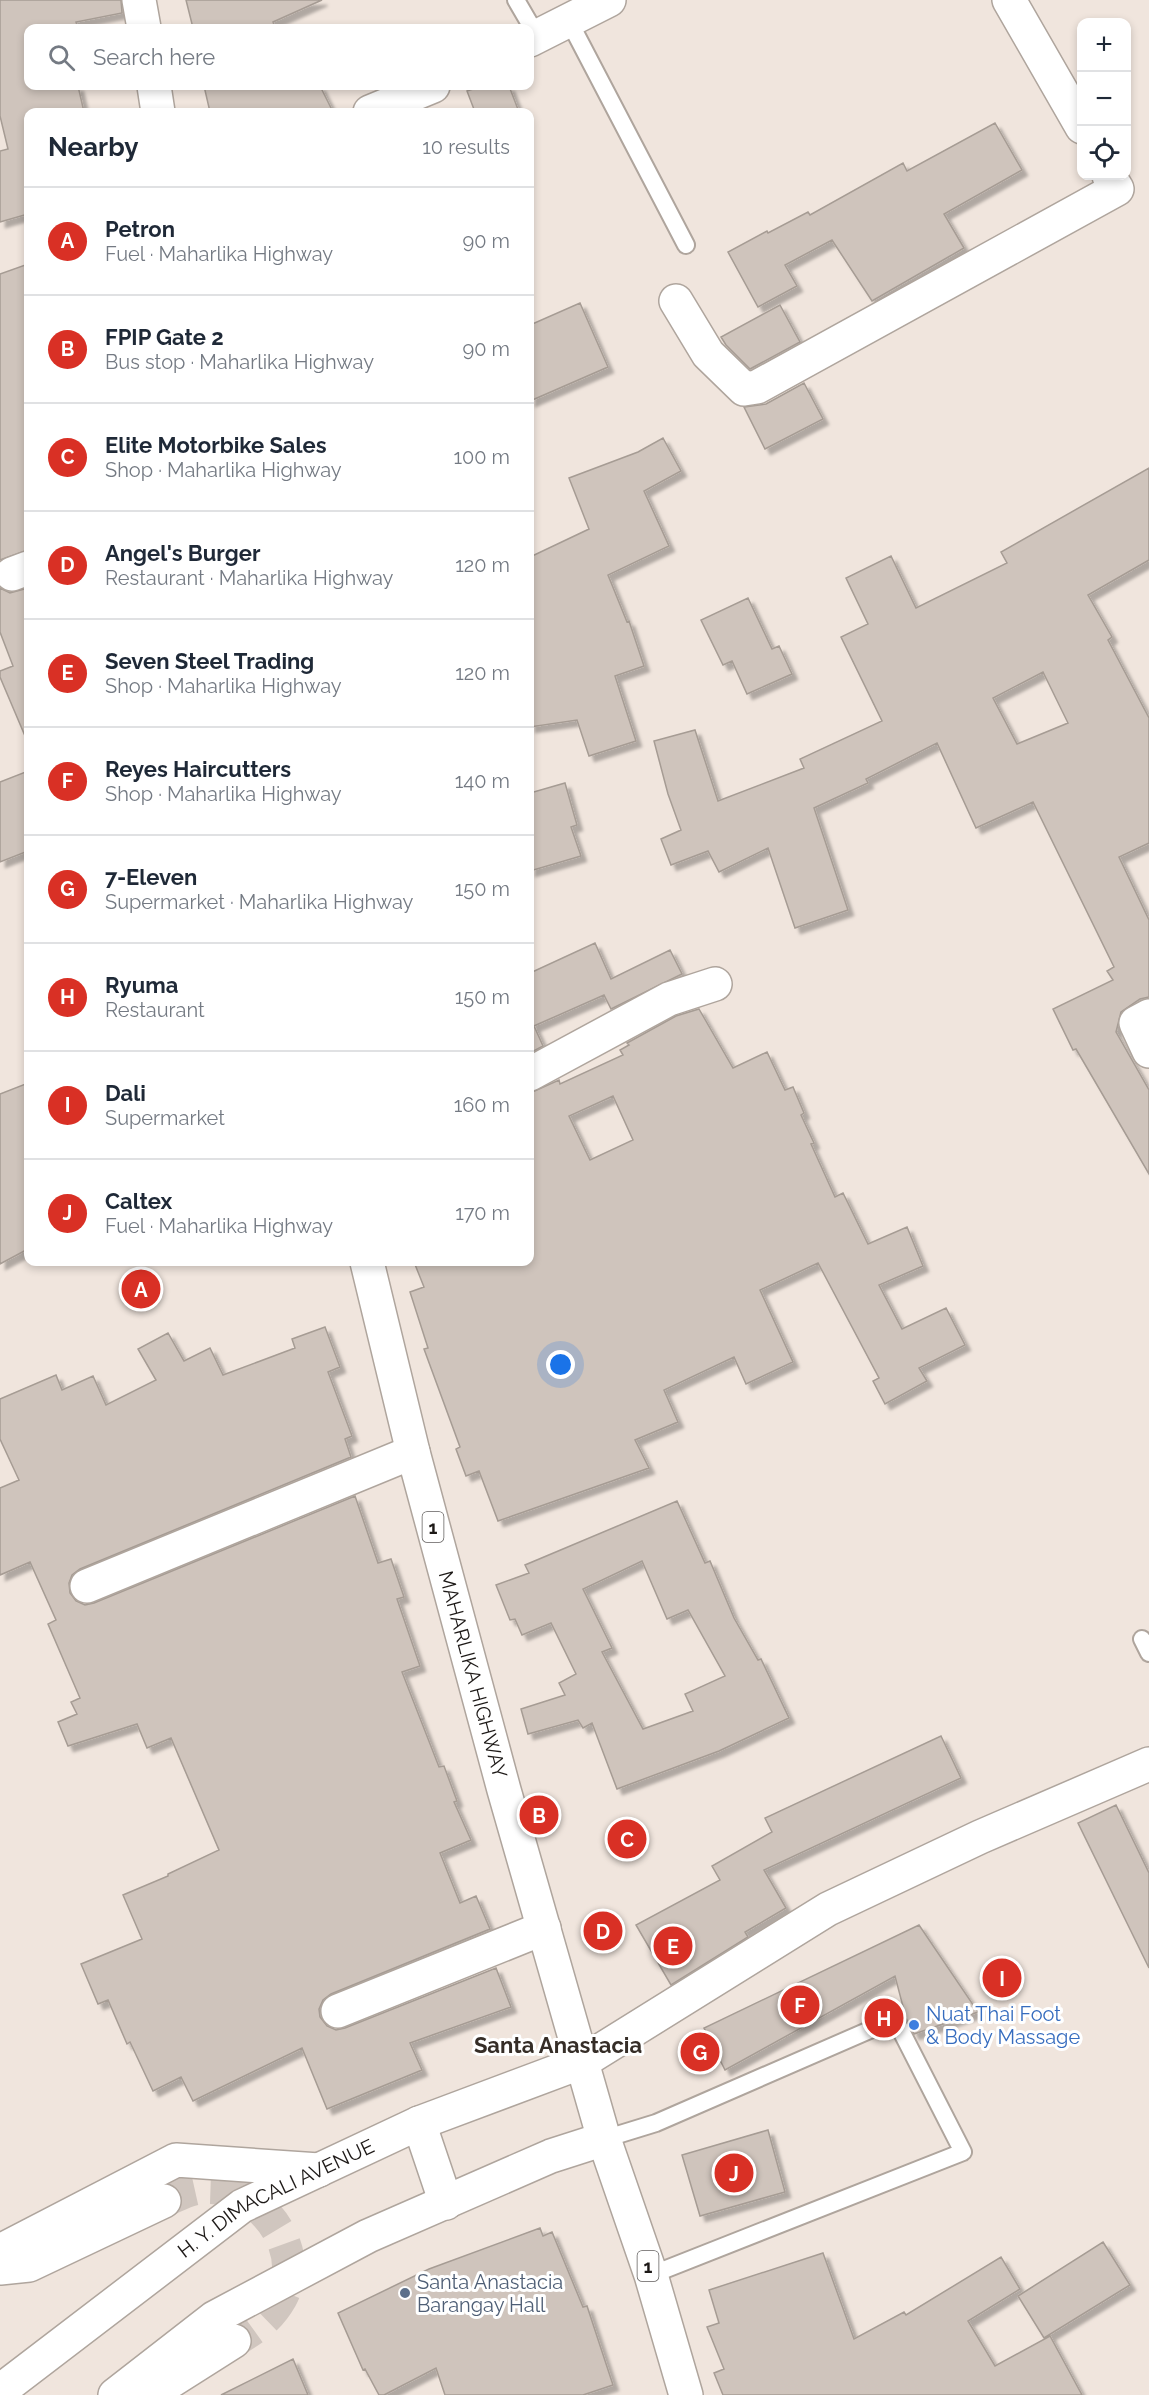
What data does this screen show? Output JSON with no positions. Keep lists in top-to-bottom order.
{
  "streets": {
    "main road": ["1", "MAHARLIKA HIGHWAY", "H. Y. DIMACALI AVENUE"]
  },
  "crossings": [
    ["MAHARLIKA HIGHWAY", "H. Y. DIMACALI AVENUE"]
  ],
  "districts": ["Santa Anastacia"],
  "places": ["Nuat Thai Foot & Body Massage", "Santa Anastacia Barangay Hall"],
  "page": {
    "map_buttons": ["+", "−"],
    "search": "Search here",
    "heading": ["Nearby", "10 results"],
    "list": [
      {
        "mark": "A",
        "name": "Petron",
        "note": "Fuel · Maharlika Highway",
        "value": "90 m"
      },
      {
        "mark": "B",
        "name": "FPIP Gate 2",
        "note": "Bus stop · Maharlika Highway",
        "value": "90 m"
      },
      {
        "mark": "C",
        "name": "Elite Motorbike Sales",
        "note": "Shop · Maharlika Highway",
        "value": "100 m"
      },
      {
        "mark": "D",
        "name": "Angel's Burger",
        "note": "Restaurant · Maharlika Highway",
        "value": "120 m"
      },
      {
        "mark": "E",
        "name": "Seven Steel Trading",
        "note": "Shop · Maharlika Highway",
        "value": "120 m"
      },
      {
        "mark": "F",
        "name": "Reyes Haircutters",
        "note": "Shop · Maharlika Highway",
        "value": "140 m"
      },
      {
        "mark": "G",
        "name": "7-Eleven",
        "note": "Supermarket · Maharlika Highway",
        "value": "150 m"
      },
      {
        "mark": "H",
        "name": "Ryuma",
        "note": "Restaurant",
        "value": "150 m"
      },
      {
        "mark": "I",
        "name": "Dali",
        "note": "Supermarket",
        "value": "160 m"
      },
      {
        "mark": "J",
        "name": "Caltex",
        "note": "Fuel · Maharlika Highway",
        "value": "170 m"
      }
    ],
    "pins": [
      "A",
      "B",
      "C",
      "D",
      "E",
      "I",
      "F",
      "H",
      "G",
      "J"
    ]
  }
}
